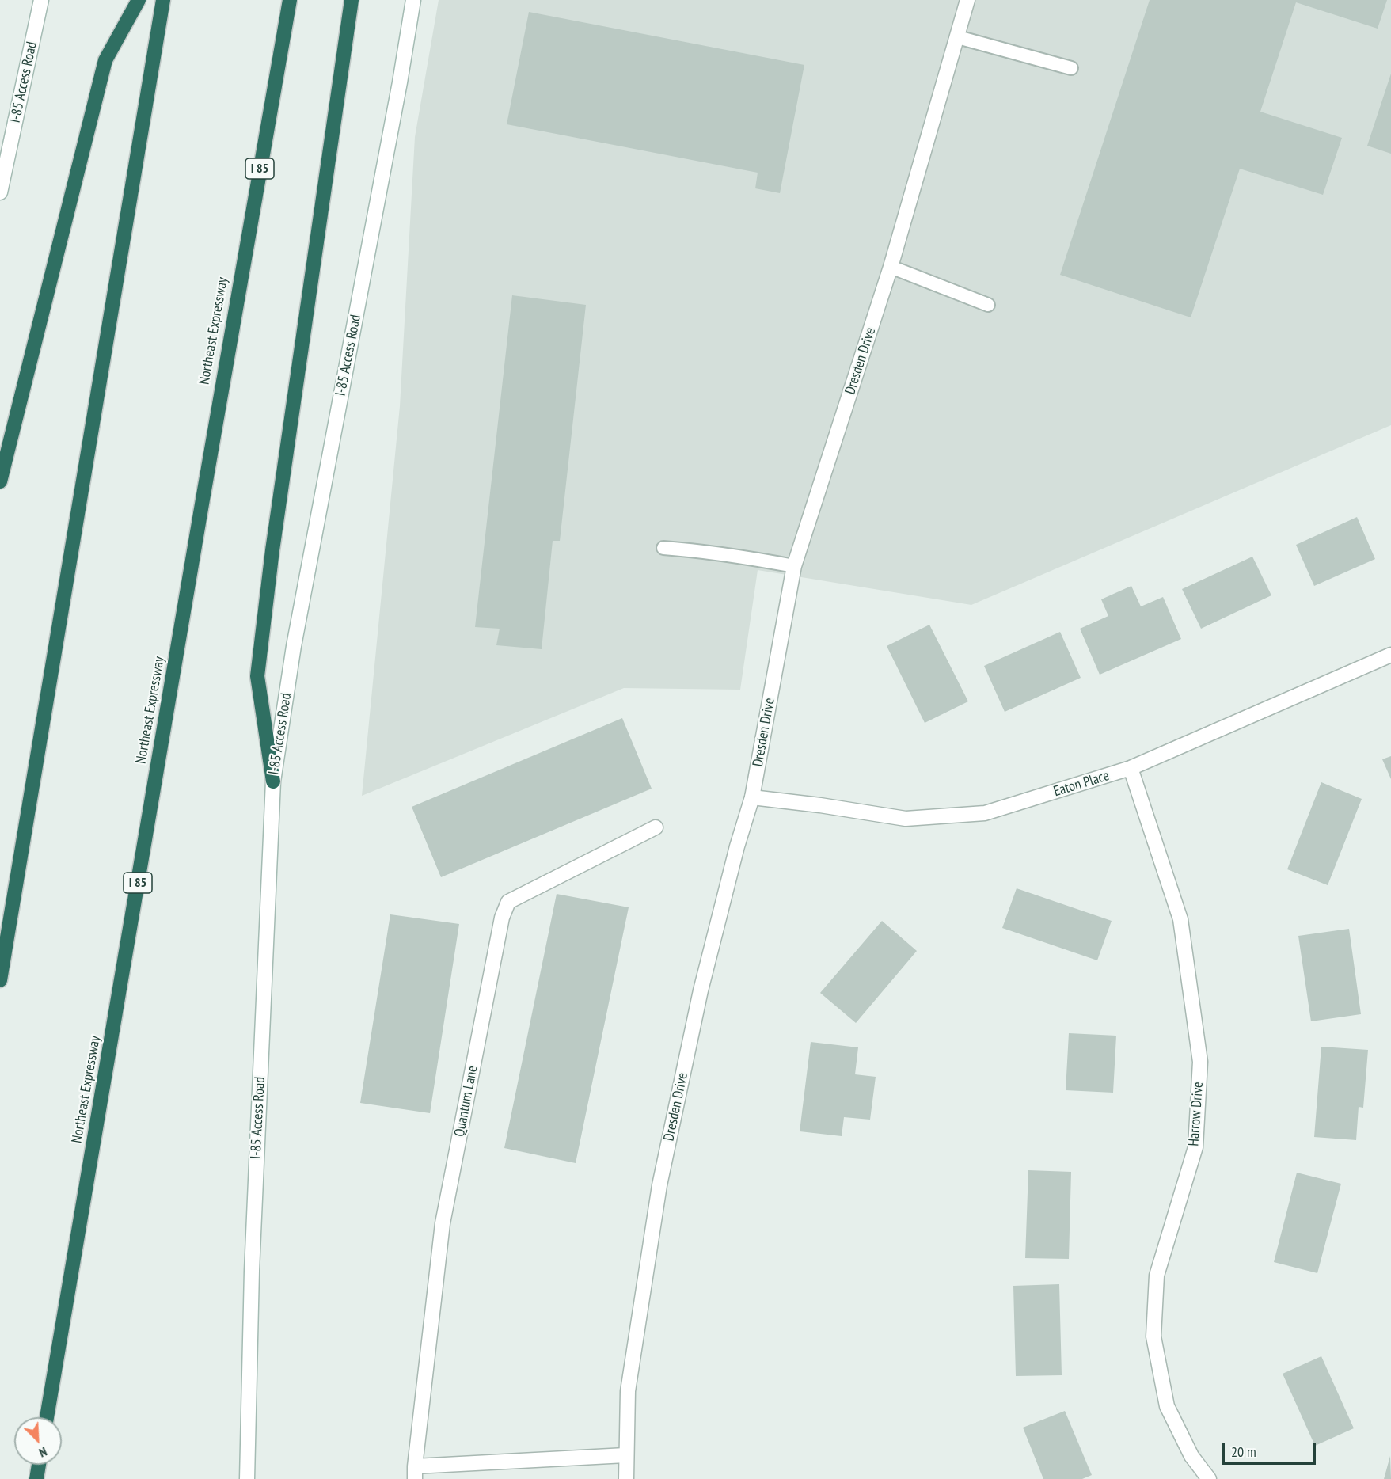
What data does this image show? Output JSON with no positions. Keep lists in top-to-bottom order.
{
  "streets": {
    "highway": ["I 85", "Northeast Expressway"],
    "street": [
      "I-85 Access Road",
      "Dresden Drive",
      "Eaton Place",
      "Quantum Lane",
      "Harrow Drive"
    ]
  },
  "crossings": [
    ["Dresden Drive", "Eaton Place"],
    ["Dresden Drive", "Quantum Lane"],
    ["Eaton Place", "Harrow Drive"]
  ],
  "scale_bar": "20 m",
  "north": "bottom right"
}
